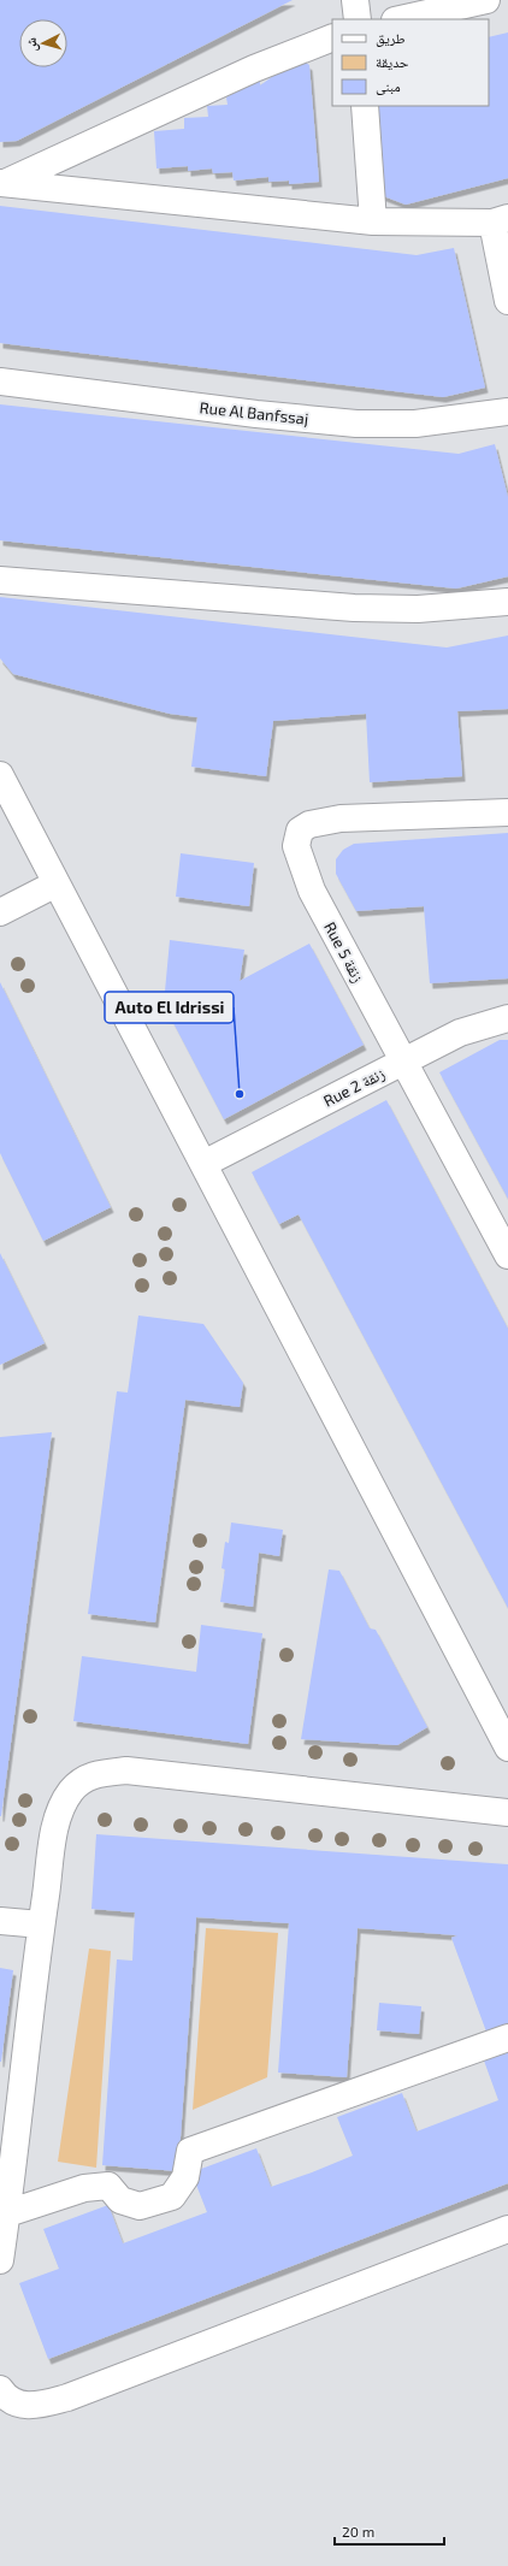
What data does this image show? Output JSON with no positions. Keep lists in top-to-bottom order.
{
  "streets": {
    "street": ["Rue Al Banfssaj", "Rue 5 زنقة", "Rue 2 زنقة"]
  },
  "crossings": [
    ["Rue 5 زنقة", "Rue 2 زنقة"]
  ],
  "places": ["Auto El Idrissi"],
  "legend": ["طريق", "حديقة", "مبنى"],
  "scale_bar": "20 m",
  "north": "left"
}
